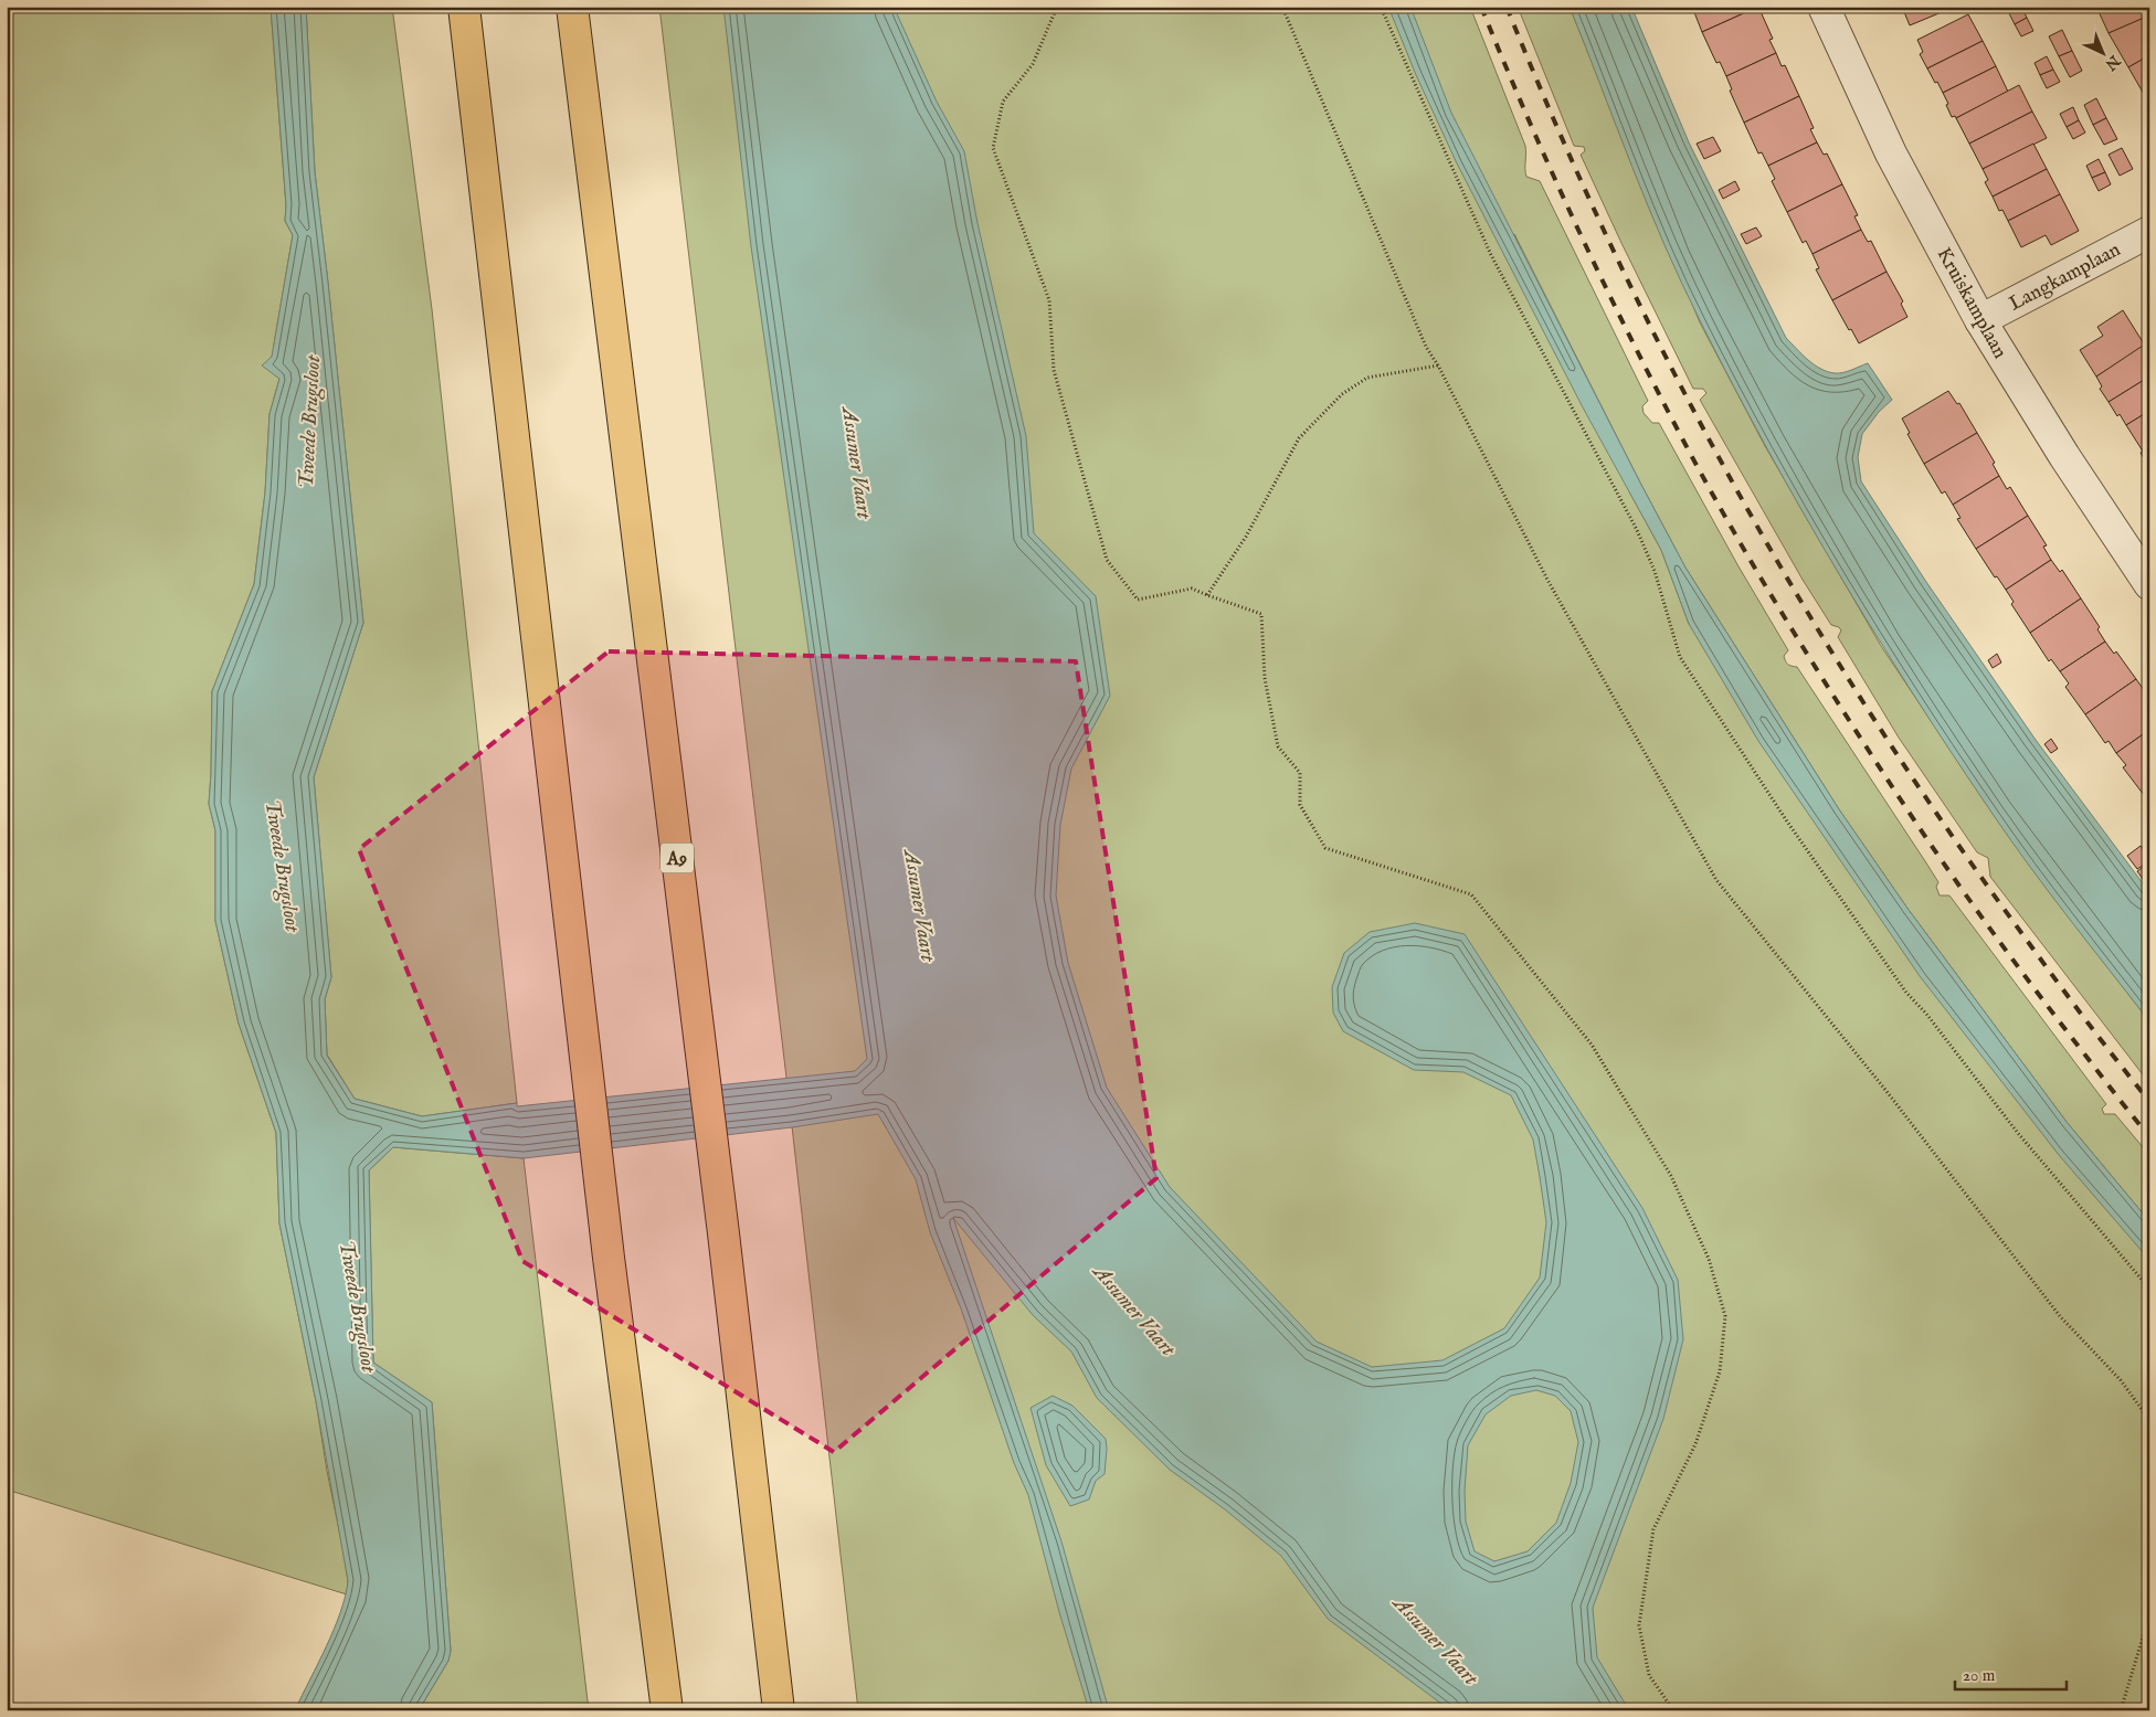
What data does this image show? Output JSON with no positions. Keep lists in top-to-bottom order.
{
  "streets": {
    "highway": ["A9"],
    "street": ["Langkamplaan", "Kruiskamplaan"]
  },
  "crossings": [
    ["Langkamplaan", "Kruiskamplaan"]
  ],
  "water": ["Tweede Brugsloot", "Assumer Vaart"],
  "scale_bar": "20 m",
  "north": "bottom right"
}
